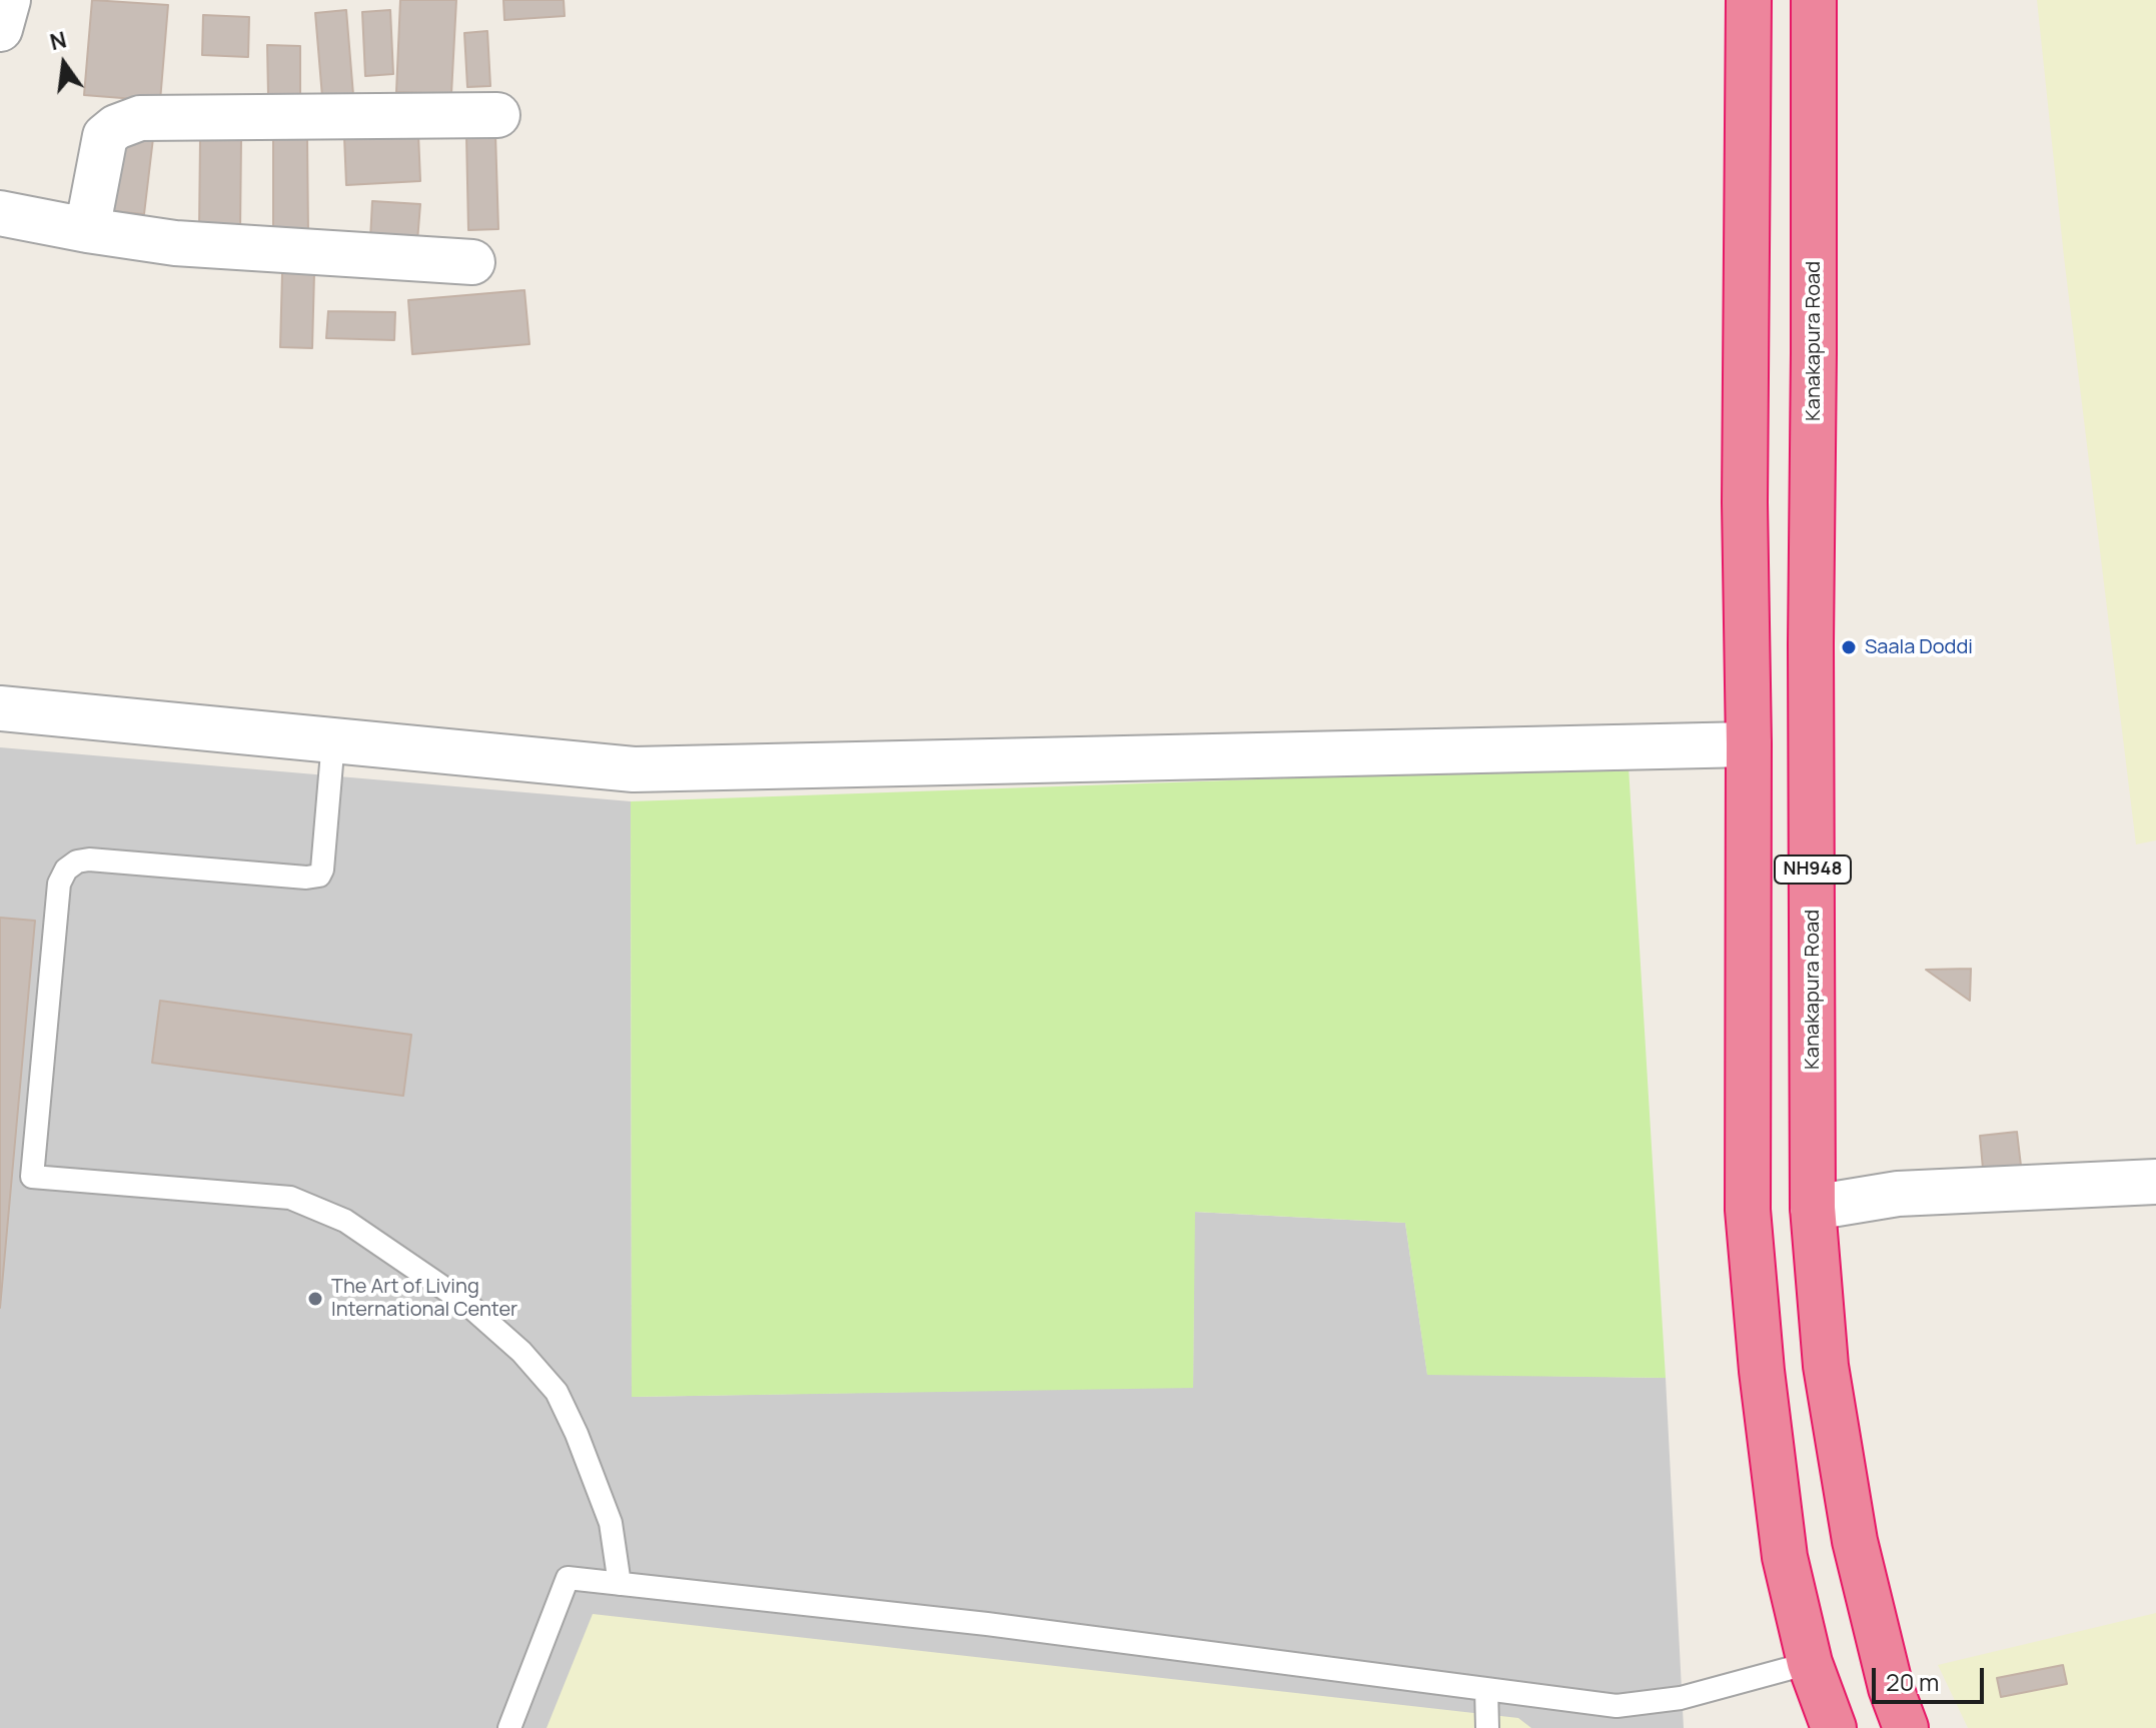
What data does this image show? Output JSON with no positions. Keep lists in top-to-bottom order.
{
  "streets": {
    "highway": ["Kanakapura Road", "NH948"]
  },
  "places": ["Saala Doddi", "The Art of Living International Center"],
  "scale_bar": "20 m",
  "north": "top"
}
